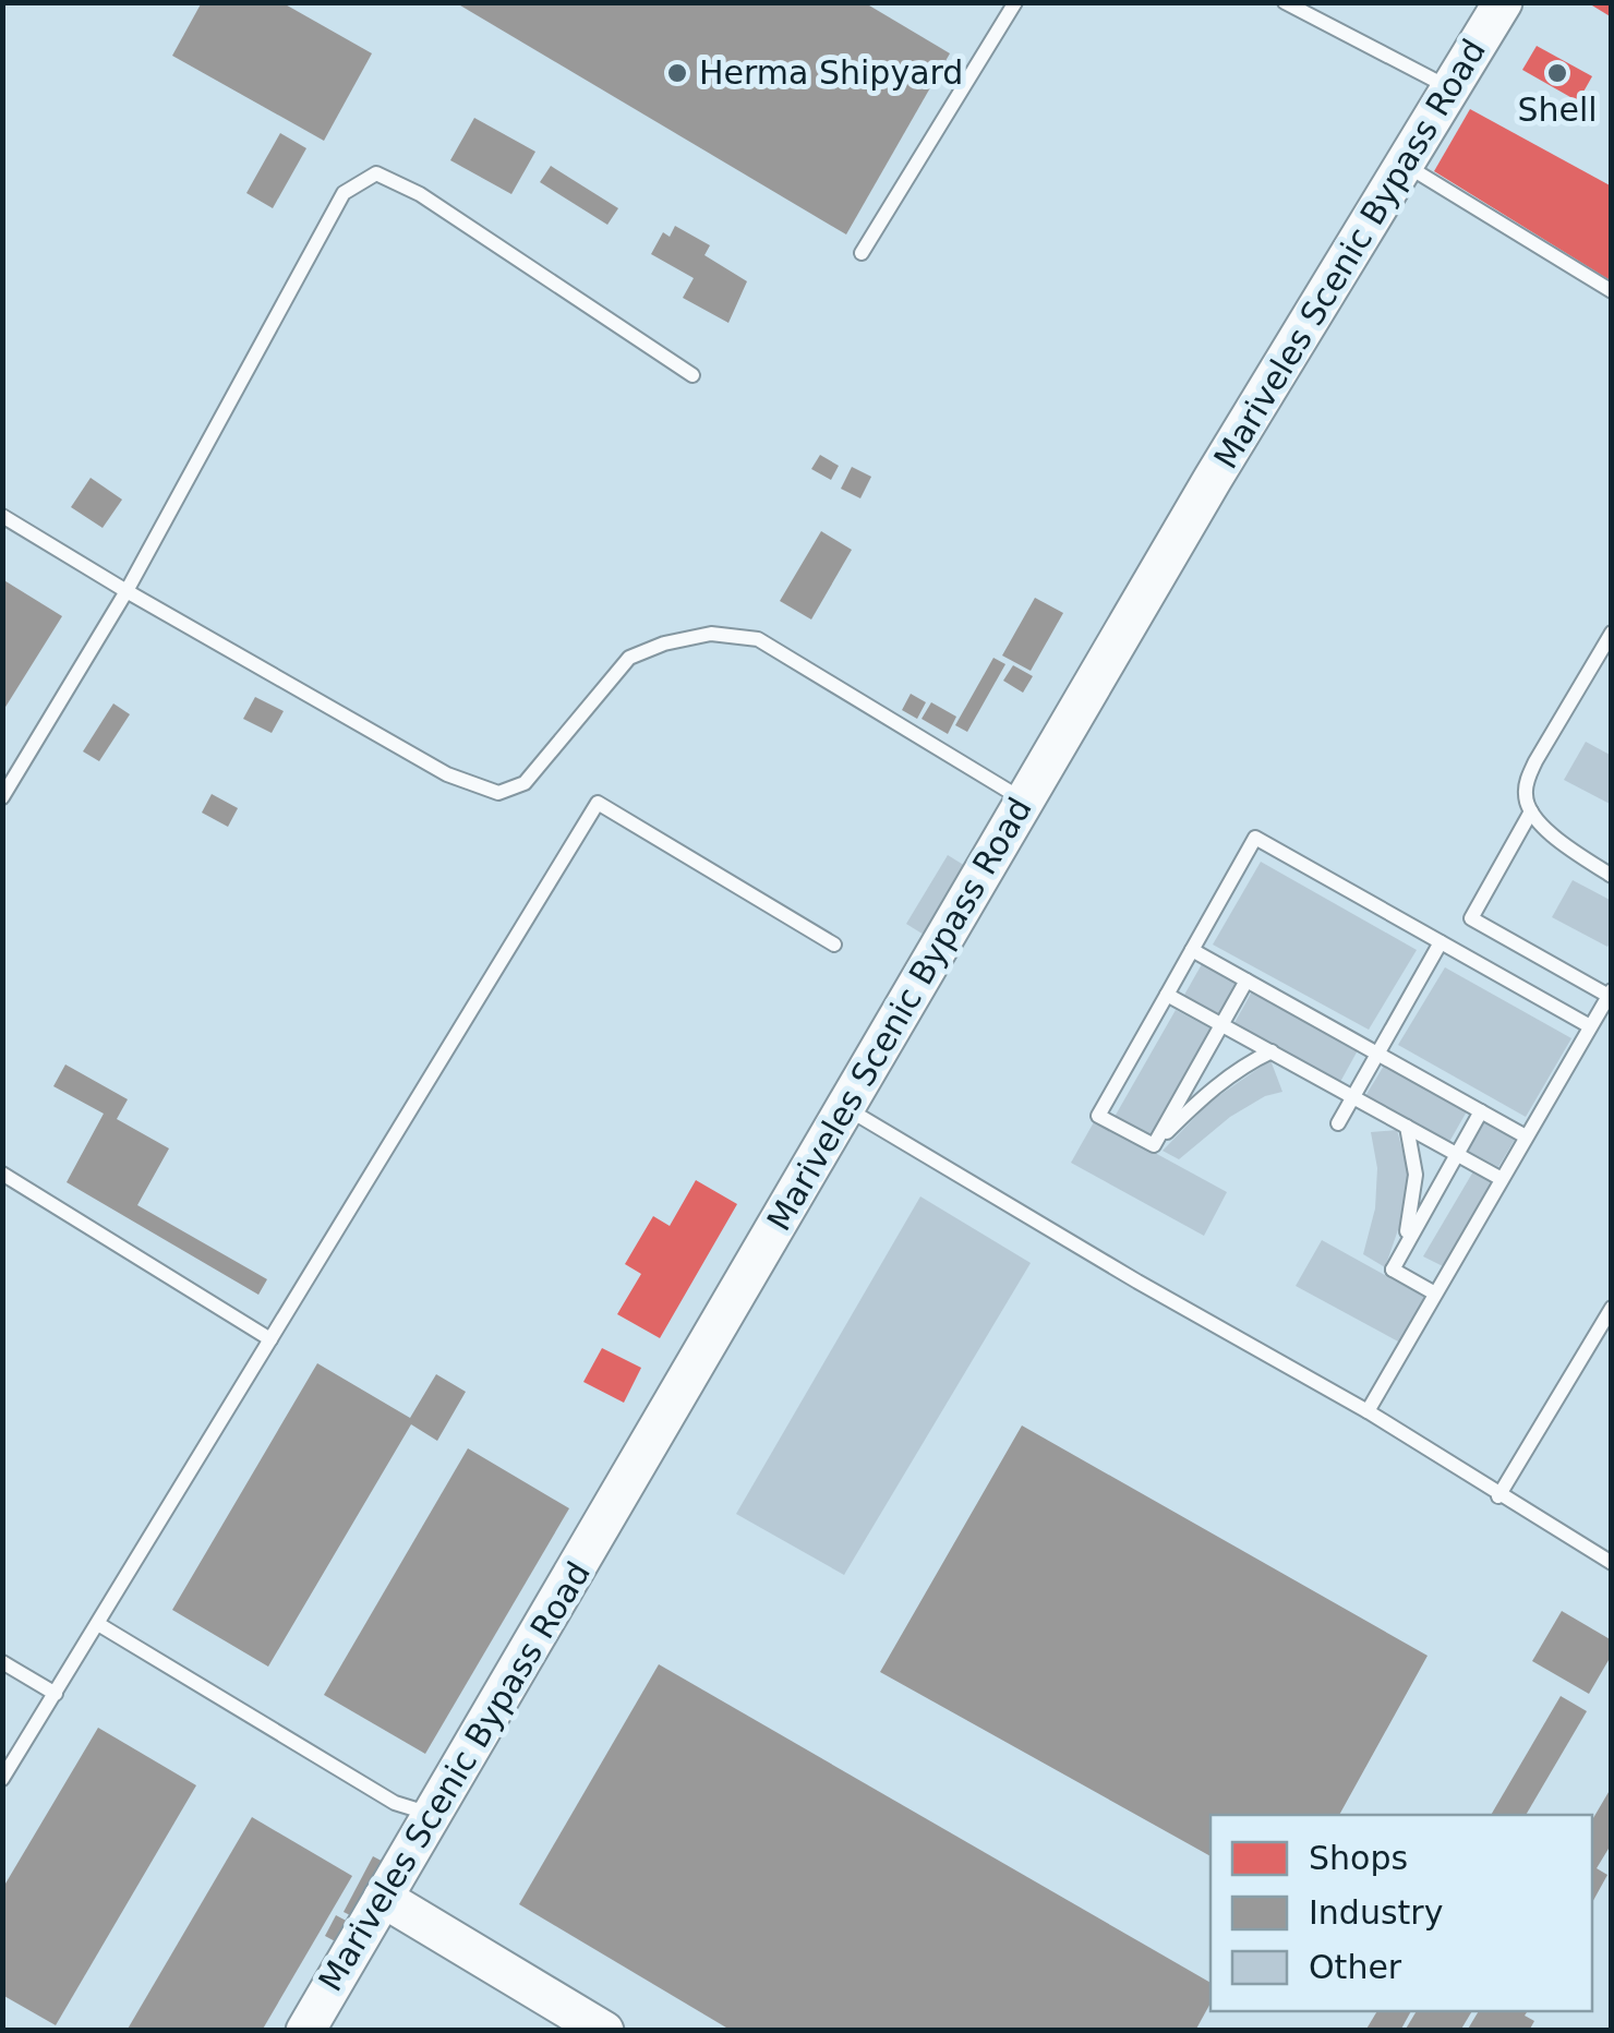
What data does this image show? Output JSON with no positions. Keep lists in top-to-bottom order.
{
  "streets": {
    "main road": ["Mariveles Scenic Bypass Road"]
  },
  "places": ["Herma Shipyard", "Shell"],
  "legend": ["Shops", "Industry", "Other"]
}
